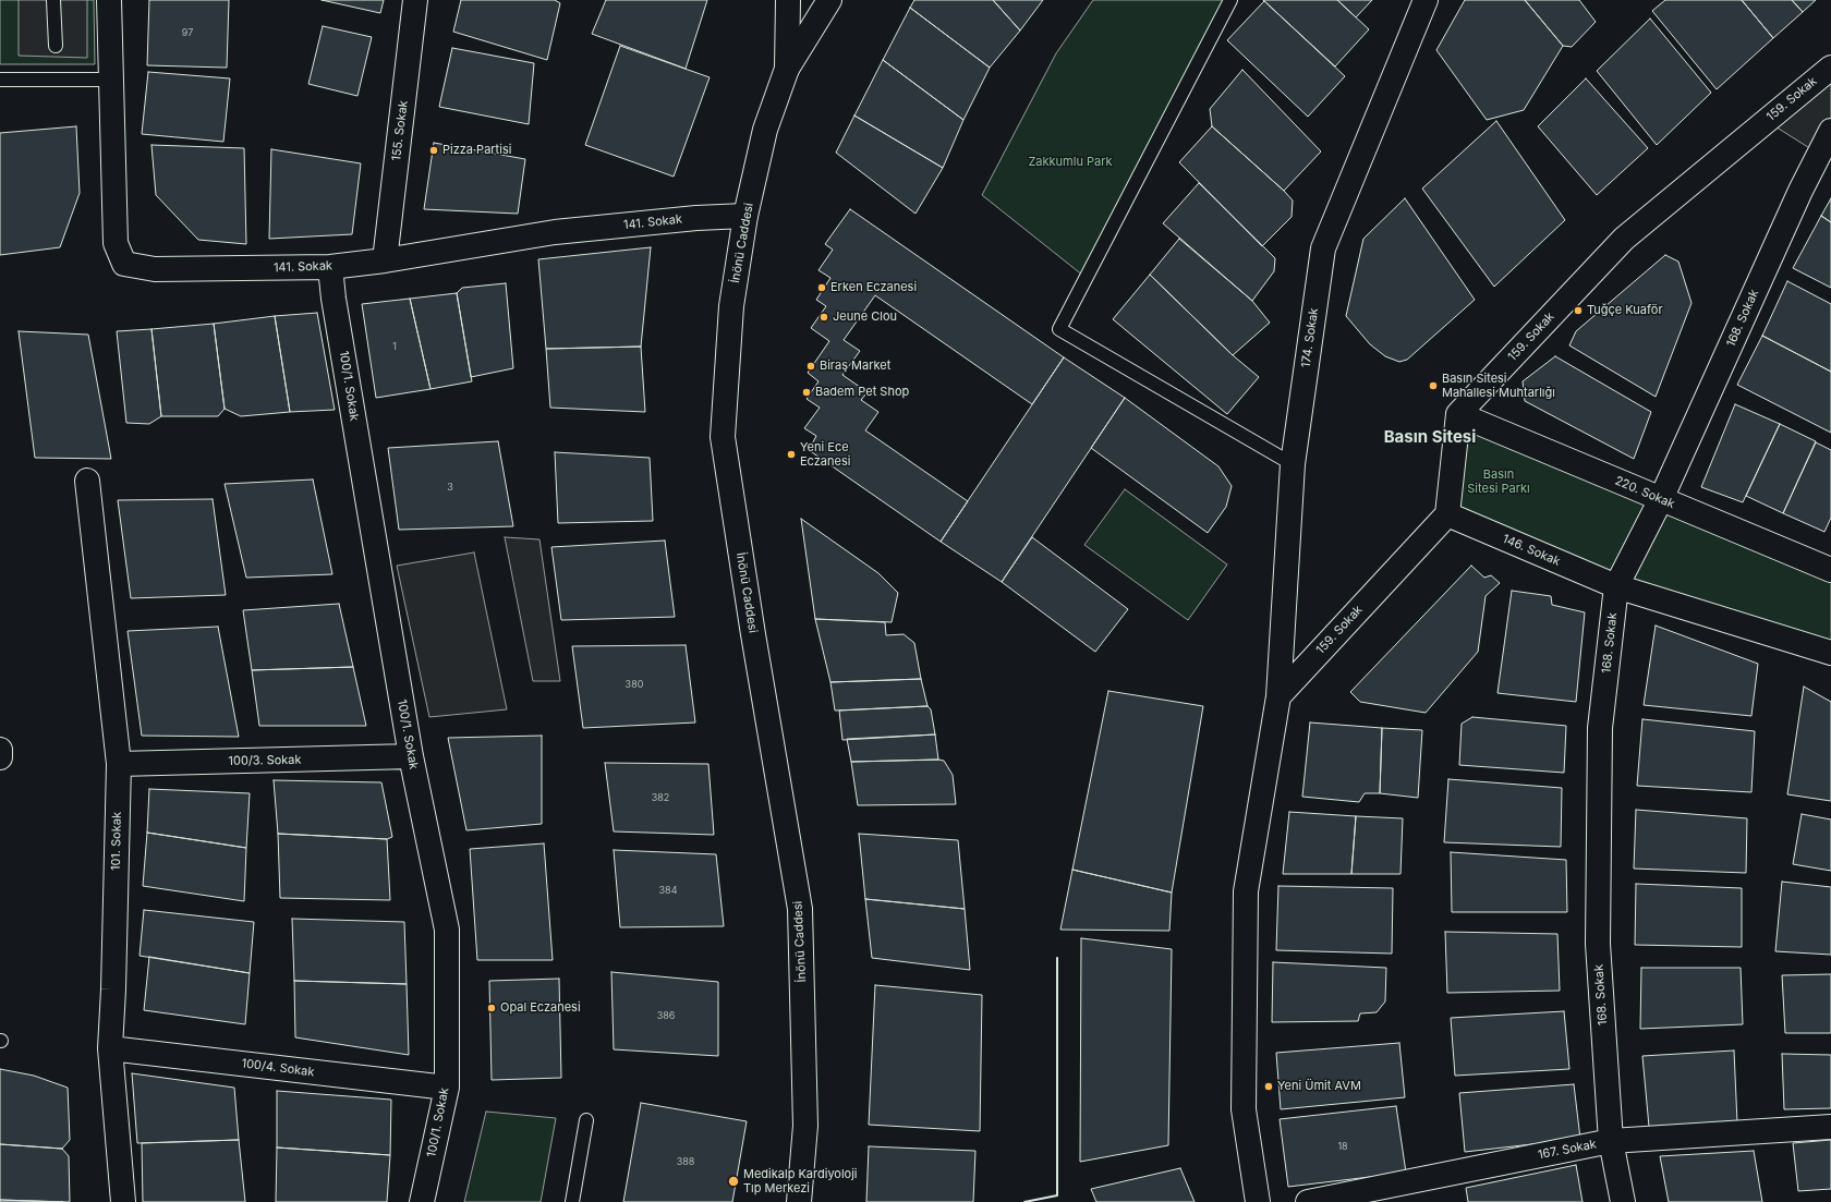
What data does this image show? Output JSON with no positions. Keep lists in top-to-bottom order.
{
  "streets": {
    "street": [
      "159. Sokak",
      "155. Sokak",
      "141. Sokak",
      "İnönü Caddesi",
      "168. Sokak",
      "174. Sokak",
      "100/1. Sokak",
      "220. Sokak",
      "146. Sokak",
      "100/3. Sokak",
      "101. Sokak",
      "100/4. Sokak",
      "167. Sokak"
    ]
  },
  "crossings": [
    ["159. Sokak", "174. Sokak"],
    ["159. Sokak", "220. Sokak"],
    ["159. Sokak", "146. Sokak"],
    ["155. Sokak", "141. Sokak"],
    ["141. Sokak", "İnönü Caddesi"],
    ["141. Sokak", "100/1. Sokak"],
    ["168. Sokak", "220. Sokak"],
    ["168. Sokak", "146. Sokak"],
    ["168. Sokak", "167. Sokak"],
    ["100/1. Sokak", "100/3. Sokak"],
    ["100/1. Sokak", "100/4. Sokak"],
    ["100/3. Sokak", "101. Sokak"],
    ["101. Sokak", "100/4. Sokak"]
  ],
  "districts": ["Basın Sitesi"],
  "parks": ["Zakkumlu Park", "Basın Sitesi Parkı"],
  "places": [
    "Pizza Partisi",
    "Erken Eczanesi",
    "Tuğçe Kuaför",
    "Jeune Clou",
    "Biraş Market",
    "Basın Sitesi Mahallesi Muhtarlığı",
    "Badem Pet Shop",
    "Yeni Ece Eczanesi",
    "Opal Eczanesi",
    "Yeni Ümit AVM",
    "Medikalp Kardiyoloji Tıp Merkezi"
  ],
  "house_numbers": [
    "97",
    "1",
    "3",
    "380",
    "382",
    "384",
    "386",
    "18",
    "388"
  ]
}
